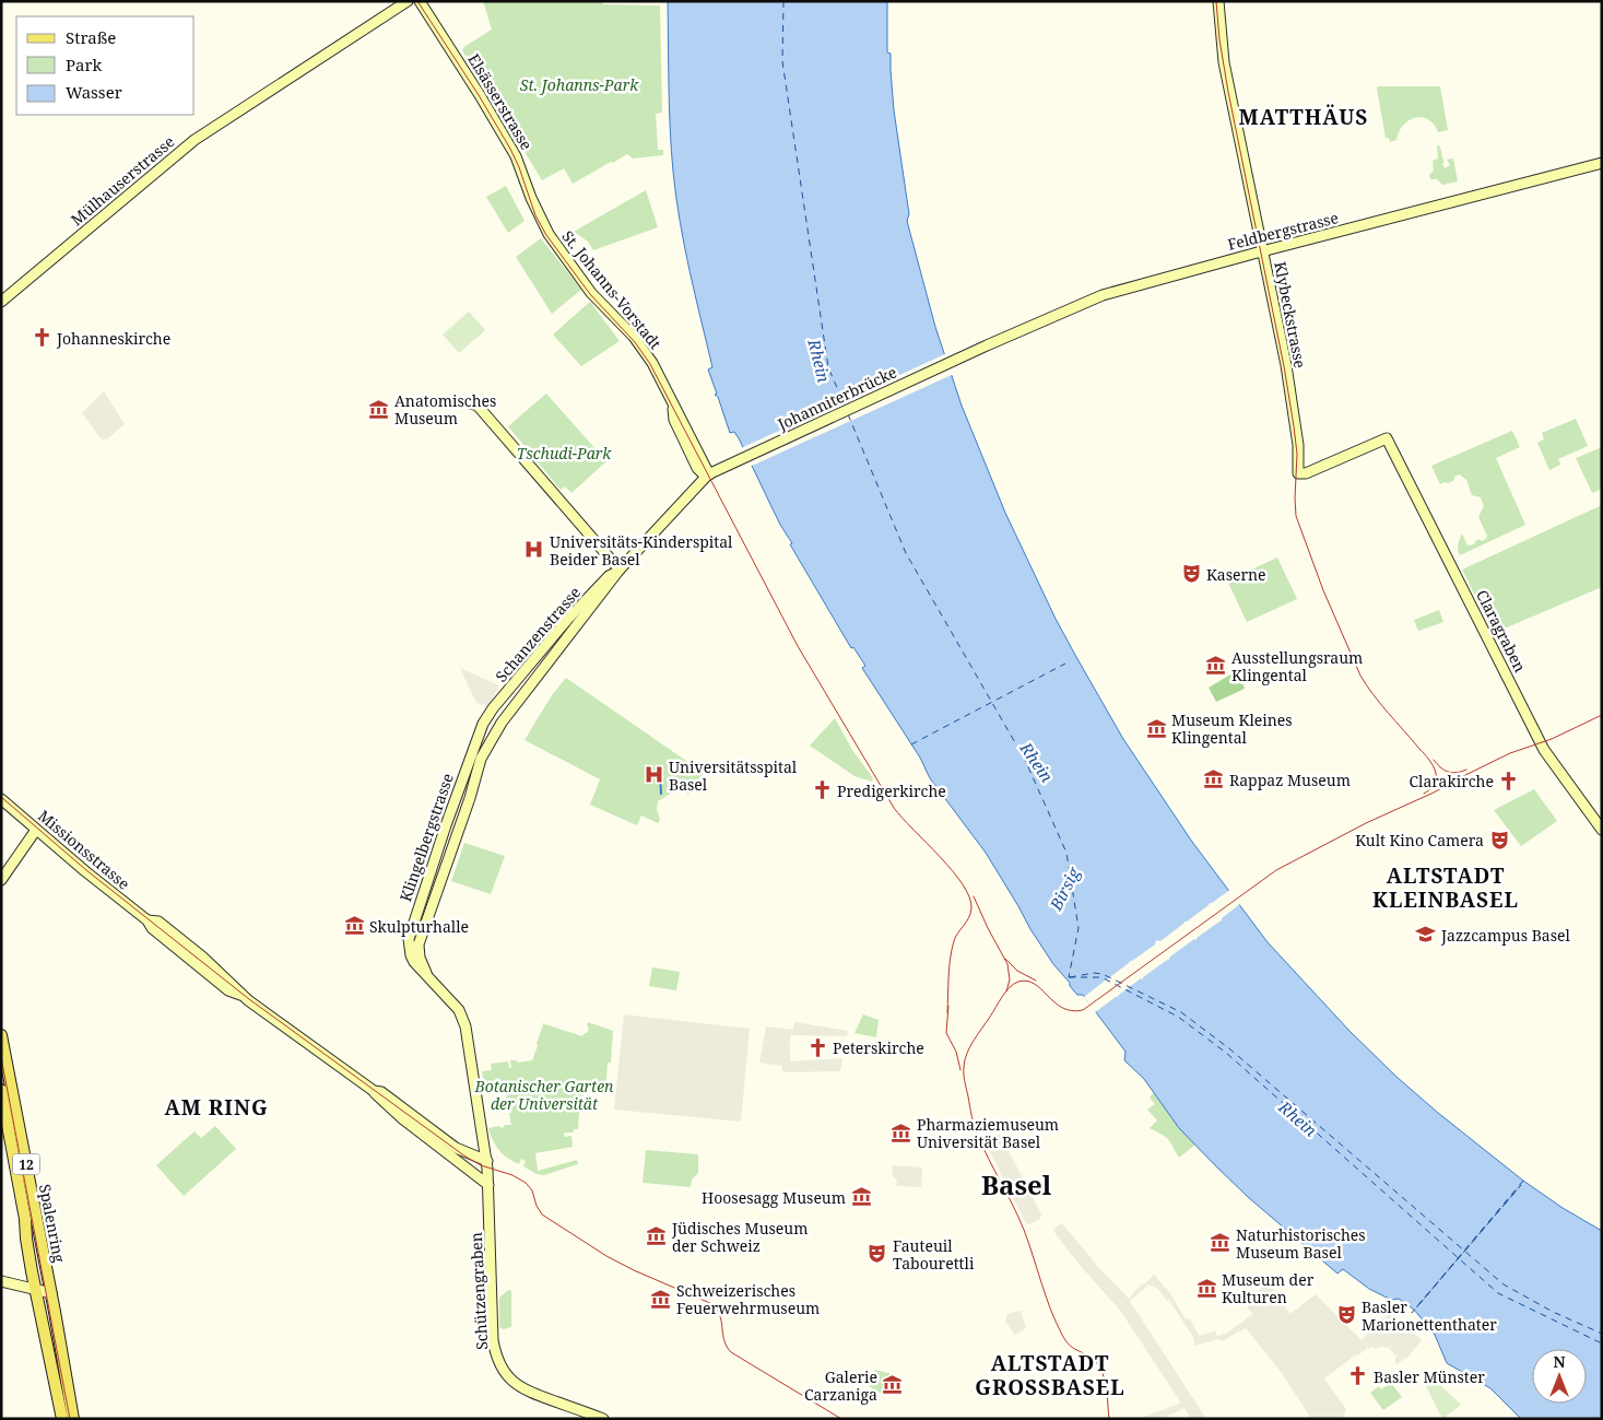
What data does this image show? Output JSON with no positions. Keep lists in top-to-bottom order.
{
  "streets": {
    "main road": [
      "Elsässerstrasse",
      "Mülhauserstrasse",
      "Feldbergstrasse",
      "St. Johanns-Vorstadt",
      "Klybeckstrasse",
      "Johanniterbrücke",
      "Claragraben",
      "Schanzenstrasse",
      "Klingelbergstrasse",
      "Missionsstrasse",
      "12",
      "Spalenring",
      "Schützengraben"
    ]
  },
  "crossings": [
    ["Elsässerstrasse", "St. Johanns-Vorstadt"],
    ["Feldbergstrasse", "Klybeckstrasse"],
    ["Feldbergstrasse", "Johanniterbrücke"],
    ["St. Johanns-Vorstadt", "Johanniterbrücke"],
    ["St. Johanns-Vorstadt", "Schanzenstrasse"],
    ["Klybeckstrasse", "Claragraben"],
    ["Johanniterbrücke", "Schanzenstrasse"],
    ["Schanzenstrasse", "Klingelbergstrasse"],
    ["Klingelbergstrasse", "Schützengraben"],
    ["Missionsstrasse", "Schützengraben"]
  ],
  "districts": [
    "MATTHÄUS",
    "ALTSTADT KLEINBASEL",
    "AM RING",
    "Basel",
    "ALTSTADT GROSSBASEL"
  ],
  "water": ["Rhein", "Birsig"],
  "parks": ["St. Johanns-Park", "Tschudi-Park", "Botanischer Garten der Universität"],
  "places": {
    "church": [
      "Johanneskirche",
      "Clarakirche",
      "Predigerkirche",
      "Peterskirche",
      "Basler Münster"
    ],
    "museum": [
      "Anatomisches Museum",
      "Ausstellungsraum Klingental",
      "Museum Kleines Klingental",
      "Rappaz Museum",
      "Skulpturhalle",
      "Pharmaziemuseum Universität Basel",
      "Hoosesagg Museum",
      "Jüdisches Museum der Schweiz",
      "Naturhistorisches Museum Basel",
      "Museum der Kulturen",
      "Schweizerisches Feuerwehrmuseum",
      "Galerie Carzaniga"
    ],
    "hospital": ["Universitäts-Kinderspital Beider Basel", "Universitätsspital Basel"],
    "theatre": [
      "Kaserne",
      "Kult Kino Camera",
      "Fauteuil Tabourettli",
      "Basler Marionettenthater"
    ],
    "school or university": ["Jazzcampus Basel"]
  },
  "legend": ["Straße", "Park", "Wasser"],
  "north": "top"
}
